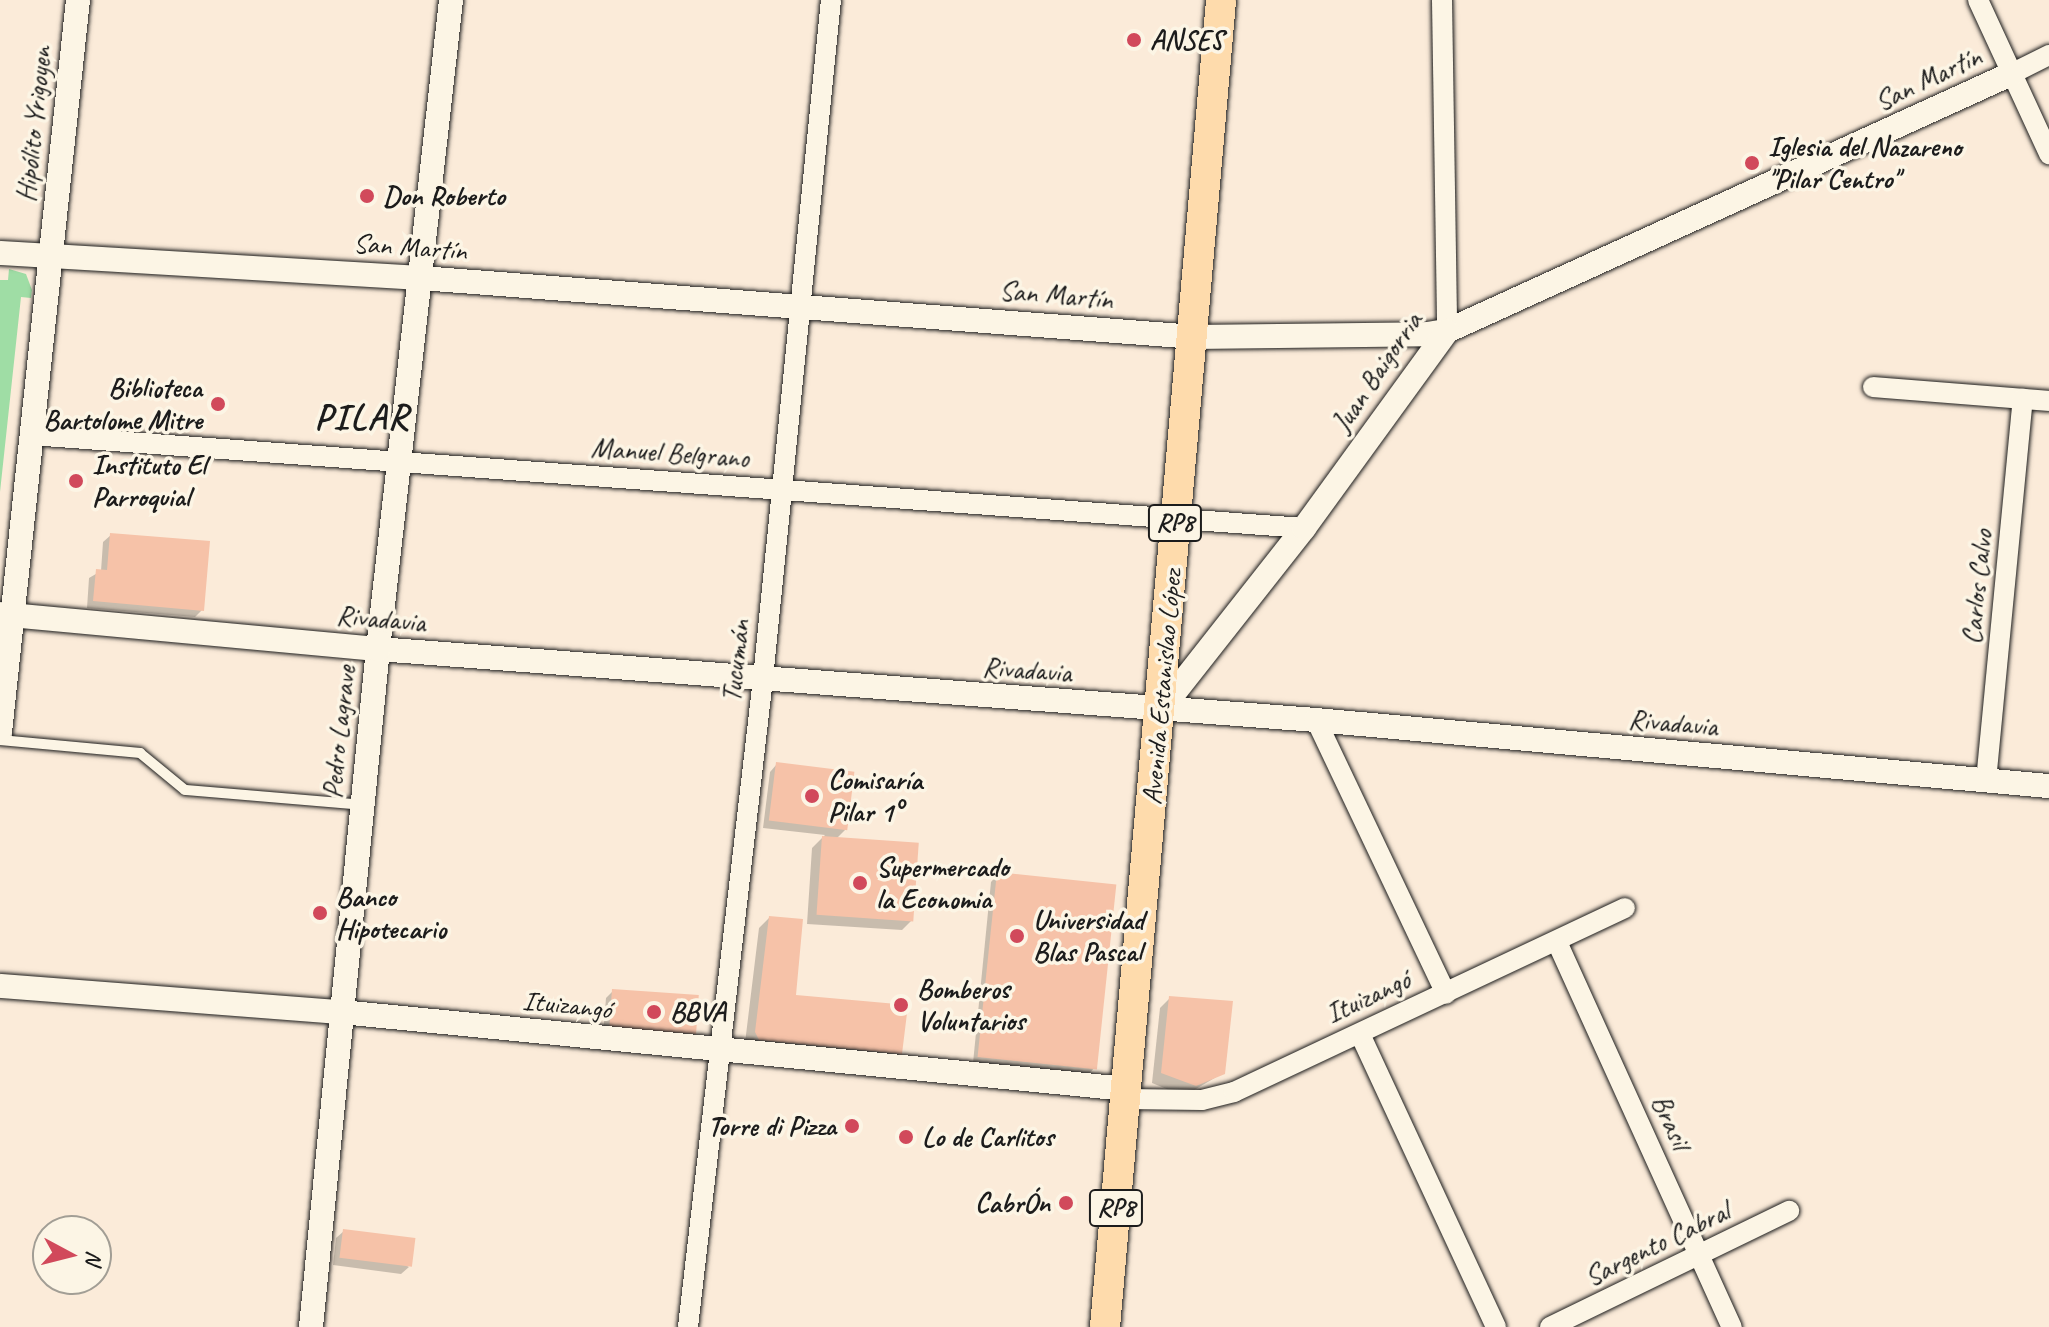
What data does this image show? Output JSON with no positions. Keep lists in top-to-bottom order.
{
  "streets": {
    "main road": ["RP8", "Avenida Estanislao López"],
    "street": [
      "San Martín",
      "Hipólito Yrigoyen",
      "Juan Baigorria",
      "Manuel Belgrano",
      "Carlos Calvo",
      "Rivadavia",
      "Tucumán",
      "Pedro Lagrave",
      "Ituizangó",
      "Brasil",
      "Sargento Cabral"
    ]
  },
  "crossings": [
    ["San Martín", "Hipólito Yrigoyen"],
    ["San Martín", "Juan Baigorria"],
    ["San Martín", "Tucumán"],
    ["San Martín", "Avenida Estanislao López"],
    ["San Martín", "Pedro Lagrave"],
    ["Hipólito Yrigoyen", "Manuel Belgrano"],
    ["Hipólito Yrigoyen", "Rivadavia"],
    ["Juan Baigorria", "Manuel Belgrano"],
    ["Juan Baigorria", "Rivadavia"],
    ["Juan Baigorria", "Avenida Estanislao López"],
    ["Manuel Belgrano", "Tucumán"],
    ["Manuel Belgrano", "Avenida Estanislao López"],
    ["Manuel Belgrano", "Pedro Lagrave"],
    ["Carlos Calvo", "Rivadavia"],
    ["Rivadavia", "Tucumán"],
    ["Rivadavia", "Avenida Estanislao López"],
    ["Rivadavia", "Pedro Lagrave"],
    ["Tucumán", "Ituizangó"],
    ["Avenida Estanislao López", "Ituizangó"],
    ["Pedro Lagrave", "Ituizangó"],
    ["Ituizangó", "Brasil"],
    ["Brasil", "Sargento Cabral"]
  ],
  "districts": ["PILAR"],
  "places": [
    "ANSES",
    "Iglesia del Nazareno \"Pilar Centro\"",
    "Don Roberto",
    "Biblioteca Bartolome Mitre",
    "Instituto El Parroquial",
    "Comisaría Pilar 1°",
    "Supermercado la Economia",
    "Banco Hipotecario",
    "Universidad Blas Pascal",
    "Bomberos Voluntarios",
    "BBVA",
    "Torre di Pizza",
    "Lo de Carlitos",
    "CabrÓn"
  ],
  "north": "right"
}
